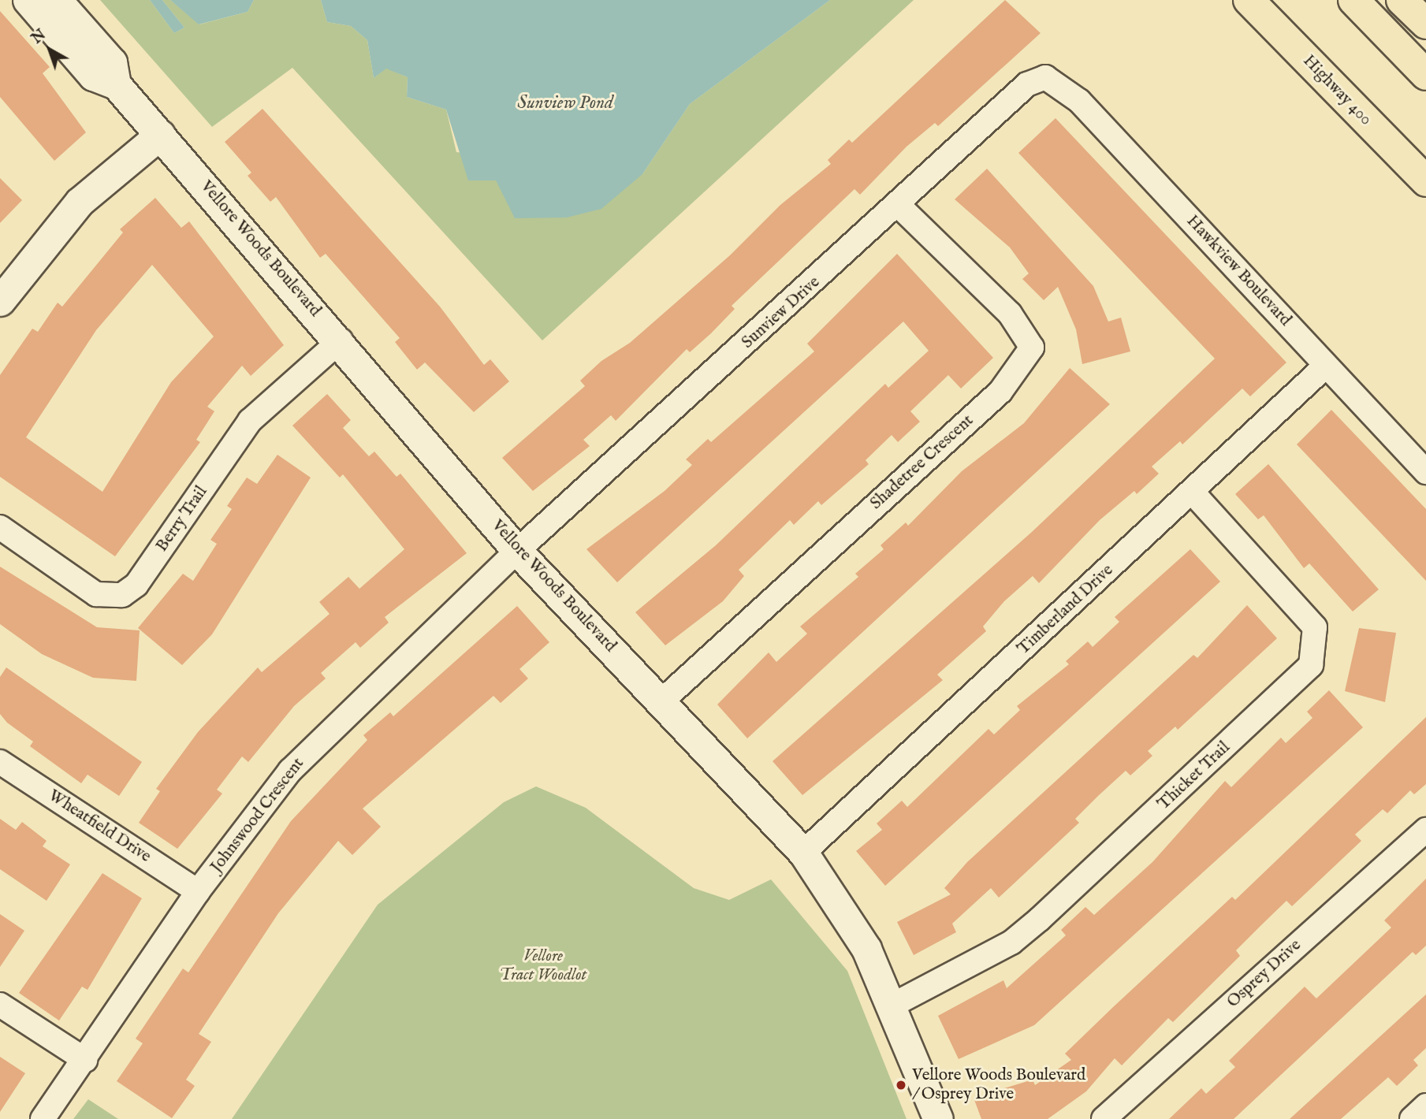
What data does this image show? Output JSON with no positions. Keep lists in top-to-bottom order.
{
  "streets": {
    "highway": ["Highway 400"],
    "street": [
      "Vellore Woods Boulevard",
      "Hawkview Boulevard",
      "Sunview Drive",
      "Shadetree Crescent",
      "Berry Trail",
      "Timberland Drive",
      "Thicket Trail",
      "Johnswood Crescent",
      "Wheatfield Drive",
      "Osprey Drive"
    ]
  },
  "crossings": [
    ["Vellore Woods Boulevard", "Sunview Drive"],
    ["Vellore Woods Boulevard", "Shadetree Crescent"],
    ["Vellore Woods Boulevard", "Berry Trail"],
    ["Vellore Woods Boulevard", "Timberland Drive"],
    ["Vellore Woods Boulevard", "Thicket Trail"],
    ["Vellore Woods Boulevard", "Johnswood Crescent"],
    ["Hawkview Boulevard", "Sunview Drive"],
    ["Hawkview Boulevard", "Timberland Drive"],
    ["Sunview Drive", "Shadetree Crescent"],
    ["Sunview Drive", "Johnswood Crescent"],
    ["Timberland Drive", "Thicket Trail"],
    ["Johnswood Crescent", "Wheatfield Drive"]
  ],
  "water": ["Sunview Pond"],
  "parks": ["Vellore Tract Woodlot"],
  "places": ["Vellore Woods Boulevard / Osprey Drive"],
  "north": "top left"
}
